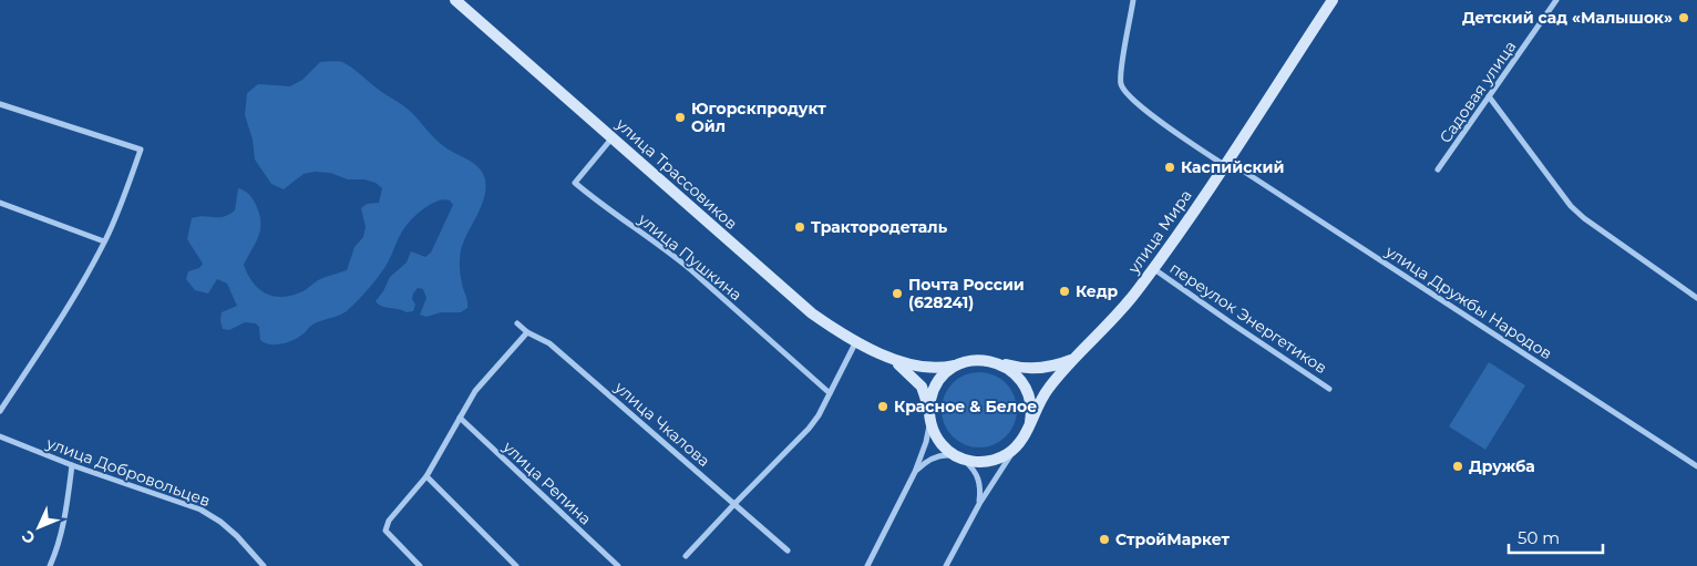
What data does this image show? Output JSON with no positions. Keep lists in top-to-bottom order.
{
  "streets": {
    "main road": ["улица Трассовиков", "улица Мира"],
    "street": [
      "Садовая улица",
      "улица Пушкина",
      "улица Дружбы Народов",
      "переулок Энергетиков",
      "улица Чкалова",
      "улица Добровольцев",
      "улица Репина"
    ]
  },
  "crossings": [
    ["улица Трассовиков", "улица Пушкина"],
    ["улица Мира", "улица Дружбы Народов"],
    ["улица Мира", "переулок Энергетиков"]
  ],
  "places": [
    "Детский сад «Малышок»",
    "Югорскпродукт Ойл",
    "Каспийский",
    "Трактородеталь",
    "Кедр",
    "Почта России (628241)",
    "Красное & Белое",
    "Дружба",
    "СтройМаркет"
  ],
  "scale_bar": "50 m",
  "north": "bottom left"
}
